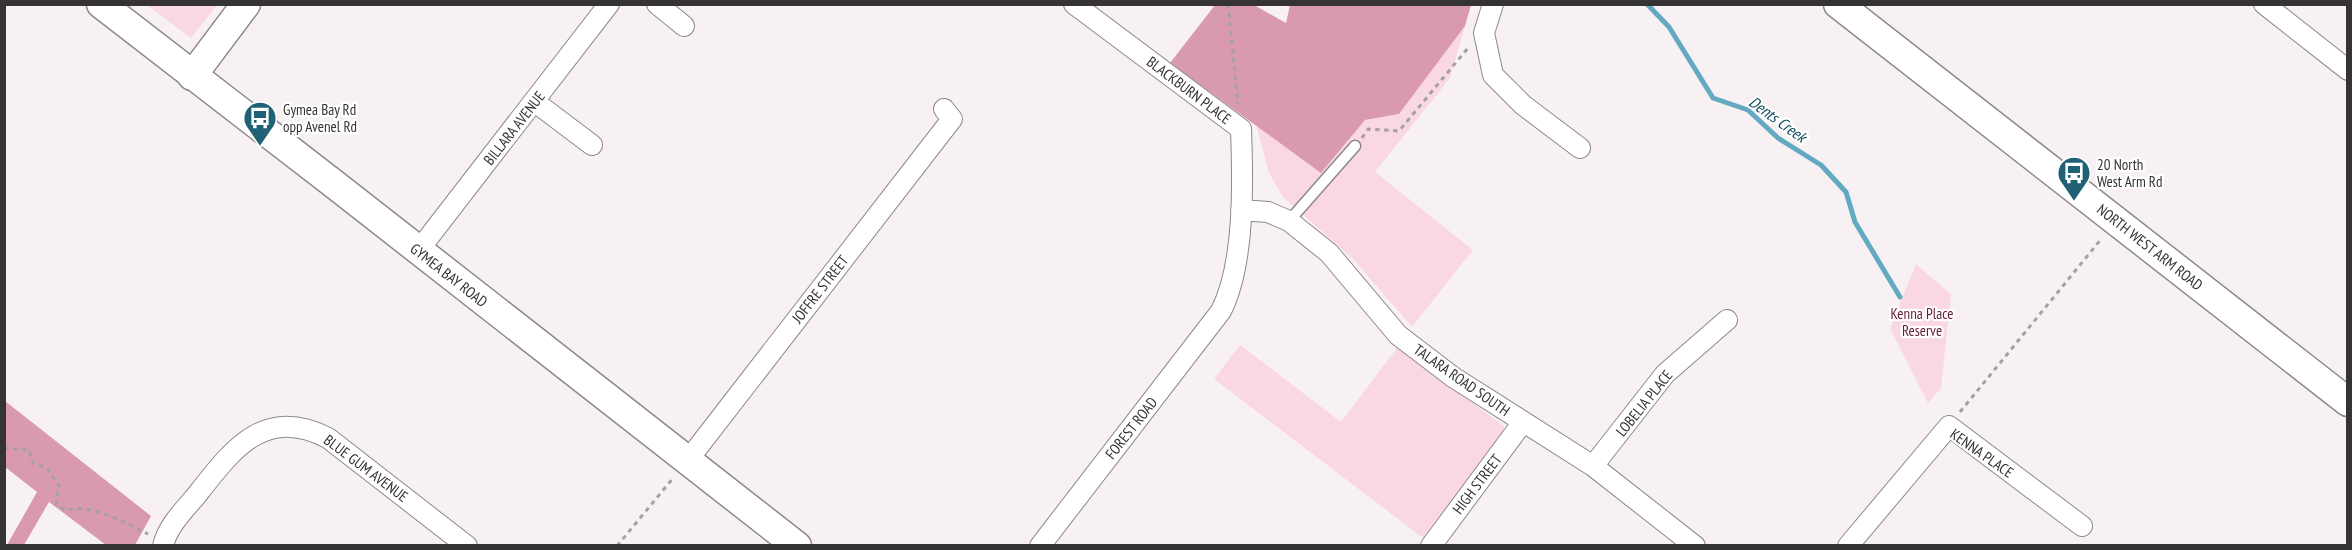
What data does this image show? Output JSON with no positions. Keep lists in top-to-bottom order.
{
  "streets": {
    "street": [
      "BLACKBURN PLACE",
      "BILLARA AVENUE",
      "NORTH WEST ARM ROAD",
      "GYMEA BAY ROAD",
      "JOFFRE STREET",
      "TALARA ROAD SOUTH",
      "LOBELIA PLACE",
      "FOREST ROAD",
      "KENNA PLACE",
      "BLUE GUM AVENUE",
      "HIGH STREET"
    ]
  },
  "crossings": [
    ["BLACKBURN PLACE", "TALARA ROAD SOUTH"],
    ["BLACKBURN PLACE", "FOREST ROAD"],
    ["BILLARA AVENUE", "GYMEA BAY ROAD"],
    ["GYMEA BAY ROAD", "JOFFRE STREET"],
    ["TALARA ROAD SOUTH", "LOBELIA PLACE"],
    ["TALARA ROAD SOUTH", "HIGH STREET"]
  ],
  "water": ["Dents Creek"],
  "parks": ["Kenna Place Reserve"],
  "places": {
    "bus stop": ["Gymea Bay Rd opp Avenel Rd", "20 North West Arm Rd"]
  }
}
